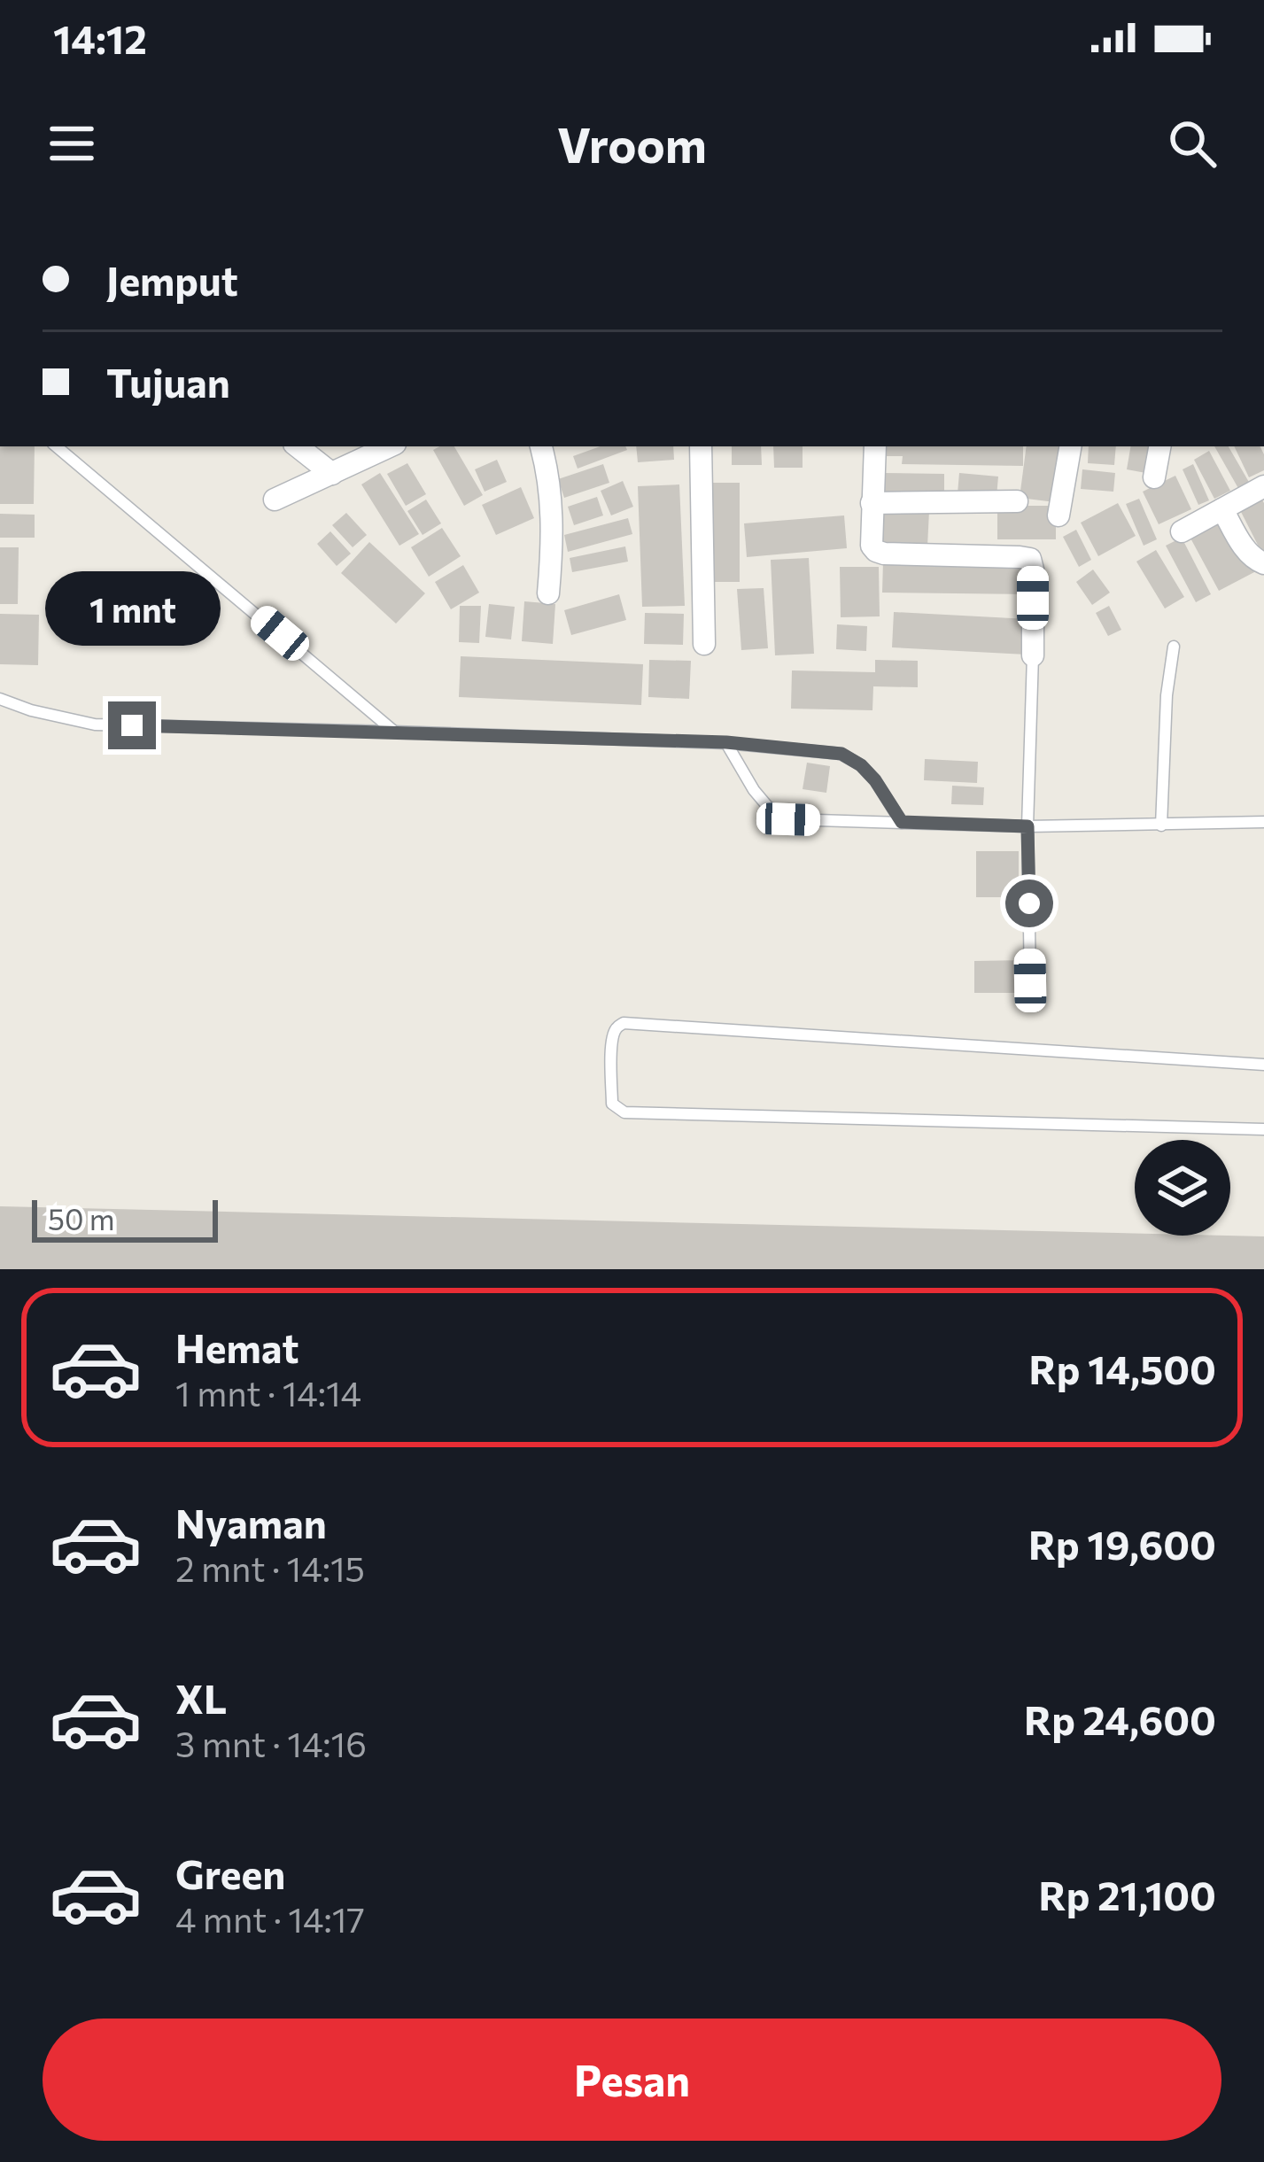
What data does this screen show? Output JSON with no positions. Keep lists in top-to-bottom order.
{
  "scale_bar": "50 m",
  "page": {
    "status": "14:12",
    "header": "Vroom",
    "banner": ["Jemput", "Tujuan"],
    "bubble": "1 mnt",
    "scale": "50 m",
    "list": [
      {
        "name": "Hemat",
        "note": "1 mnt · 14:14",
        "value": "Rp 14,500"
      },
      {
        "name": "Nyaman",
        "note": "2 mnt · 14:15",
        "value": "Rp 19,600"
      },
      {
        "name": "XL",
        "note": "3 mnt · 14:16",
        "value": "Rp 24,600"
      },
      {
        "name": "Green",
        "note": "4 mnt · 14:17",
        "value": "Rp 21,100"
      }
    ],
    "buttons": "Pesan"
  }
}
